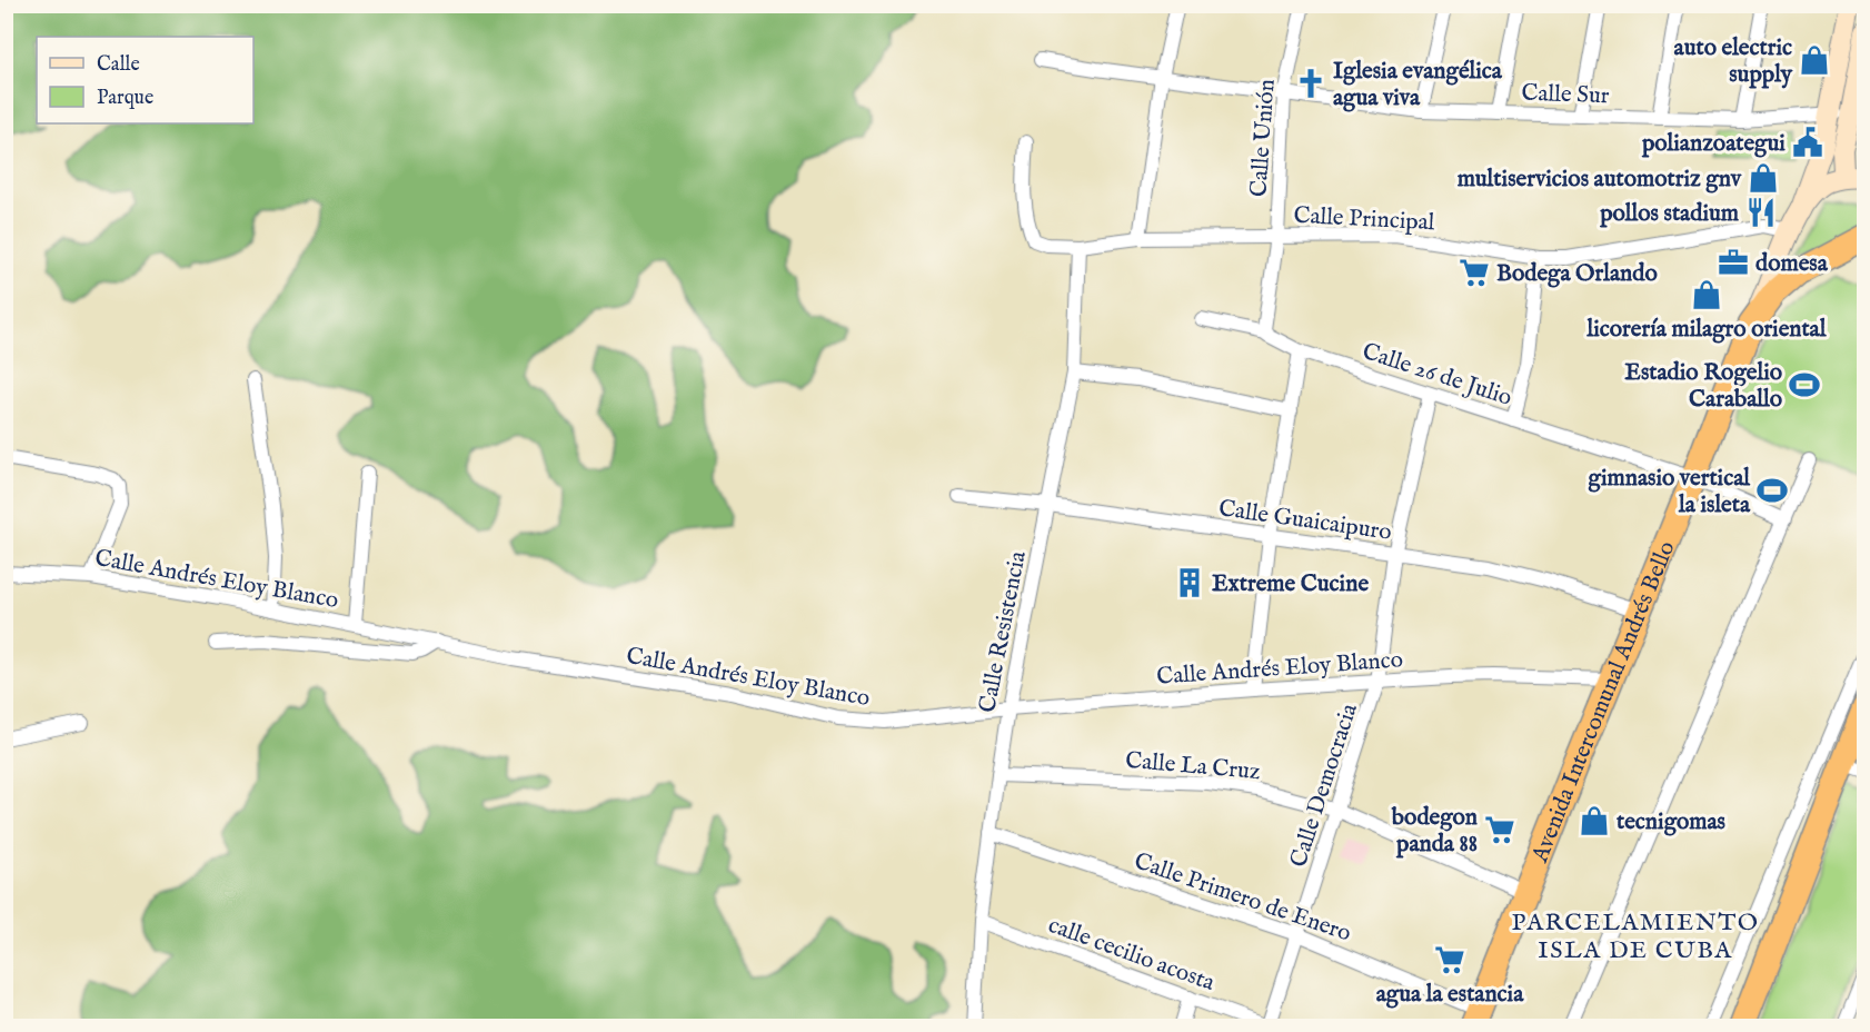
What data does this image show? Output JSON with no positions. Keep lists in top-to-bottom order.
{
  "streets": {
    "highway": ["Avenida Intercomunal Andrés Bello"],
    "street": [
      "Calle Sur",
      "Calle Unión",
      "Calle Principal",
      "Calle 26 de Julio",
      "Calle Guaicaipuro",
      "Calle Andrés Eloy Blanco",
      "Calle Resistencia",
      "Calle La Cruz",
      "Calle Democracia",
      "Calle Primero de Enero",
      "calle cecilio acosta"
    ]
  },
  "crossings": [
    ["Calle Sur", "Calle Unión"],
    ["Calle Unión", "Calle Principal"],
    ["Calle Principal", "Calle Resistencia"],
    ["Calle 26 de Julio", "Avenida Intercomunal Andrés Bello"],
    ["Calle 26 de Julio", "Calle Democracia"],
    ["Calle Guaicaipuro", "Calle Resistencia"],
    ["Calle Guaicaipuro", "Avenida Intercomunal Andrés Bello"],
    ["Calle Guaicaipuro", "Calle Democracia"],
    ["Calle Andrés Eloy Blanco", "Calle Resistencia"],
    ["Calle Andrés Eloy Blanco", "Avenida Intercomunal Andrés Bello"],
    ["Calle Andrés Eloy Blanco", "Calle Democracia"],
    ["Calle Resistencia", "Calle La Cruz"],
    ["Calle Resistencia", "Calle Primero de Enero"],
    ["Calle Resistencia", "calle cecilio acosta"],
    ["Avenida Intercomunal Andrés Bello", "Calle La Cruz"],
    ["Avenida Intercomunal Andrés Bello", "Calle Primero de Enero"],
    ["Calle La Cruz", "Calle Democracia"],
    ["Calle Democracia", "Calle Primero de Enero"],
    ["Calle Democracia", "calle cecilio acosta"]
  ],
  "districts": ["PARCELAMIENTO ISLA DE CUBA"],
  "places": {
    "shop": [
      "auto electric supply",
      "multiservicios automotriz gnv",
      "licorería milagro oriental",
      "tecnigomas"
    ],
    "church": ["Iglesia evangélica agua viva"],
    "public building": ["polianzoategui"],
    "restaurant": ["pollos stadium"],
    "office": ["domesa"],
    "supermarket": ["Bodega Orlando", "bodegon panda 88", "agua la estancia"],
    "sports": ["Estadio Rogelio Caraballo", "gimnasio vertical la isleta"],
    "building": ["Extreme Cucine"]
  },
  "legend": ["Calle", "Parque"]
}
